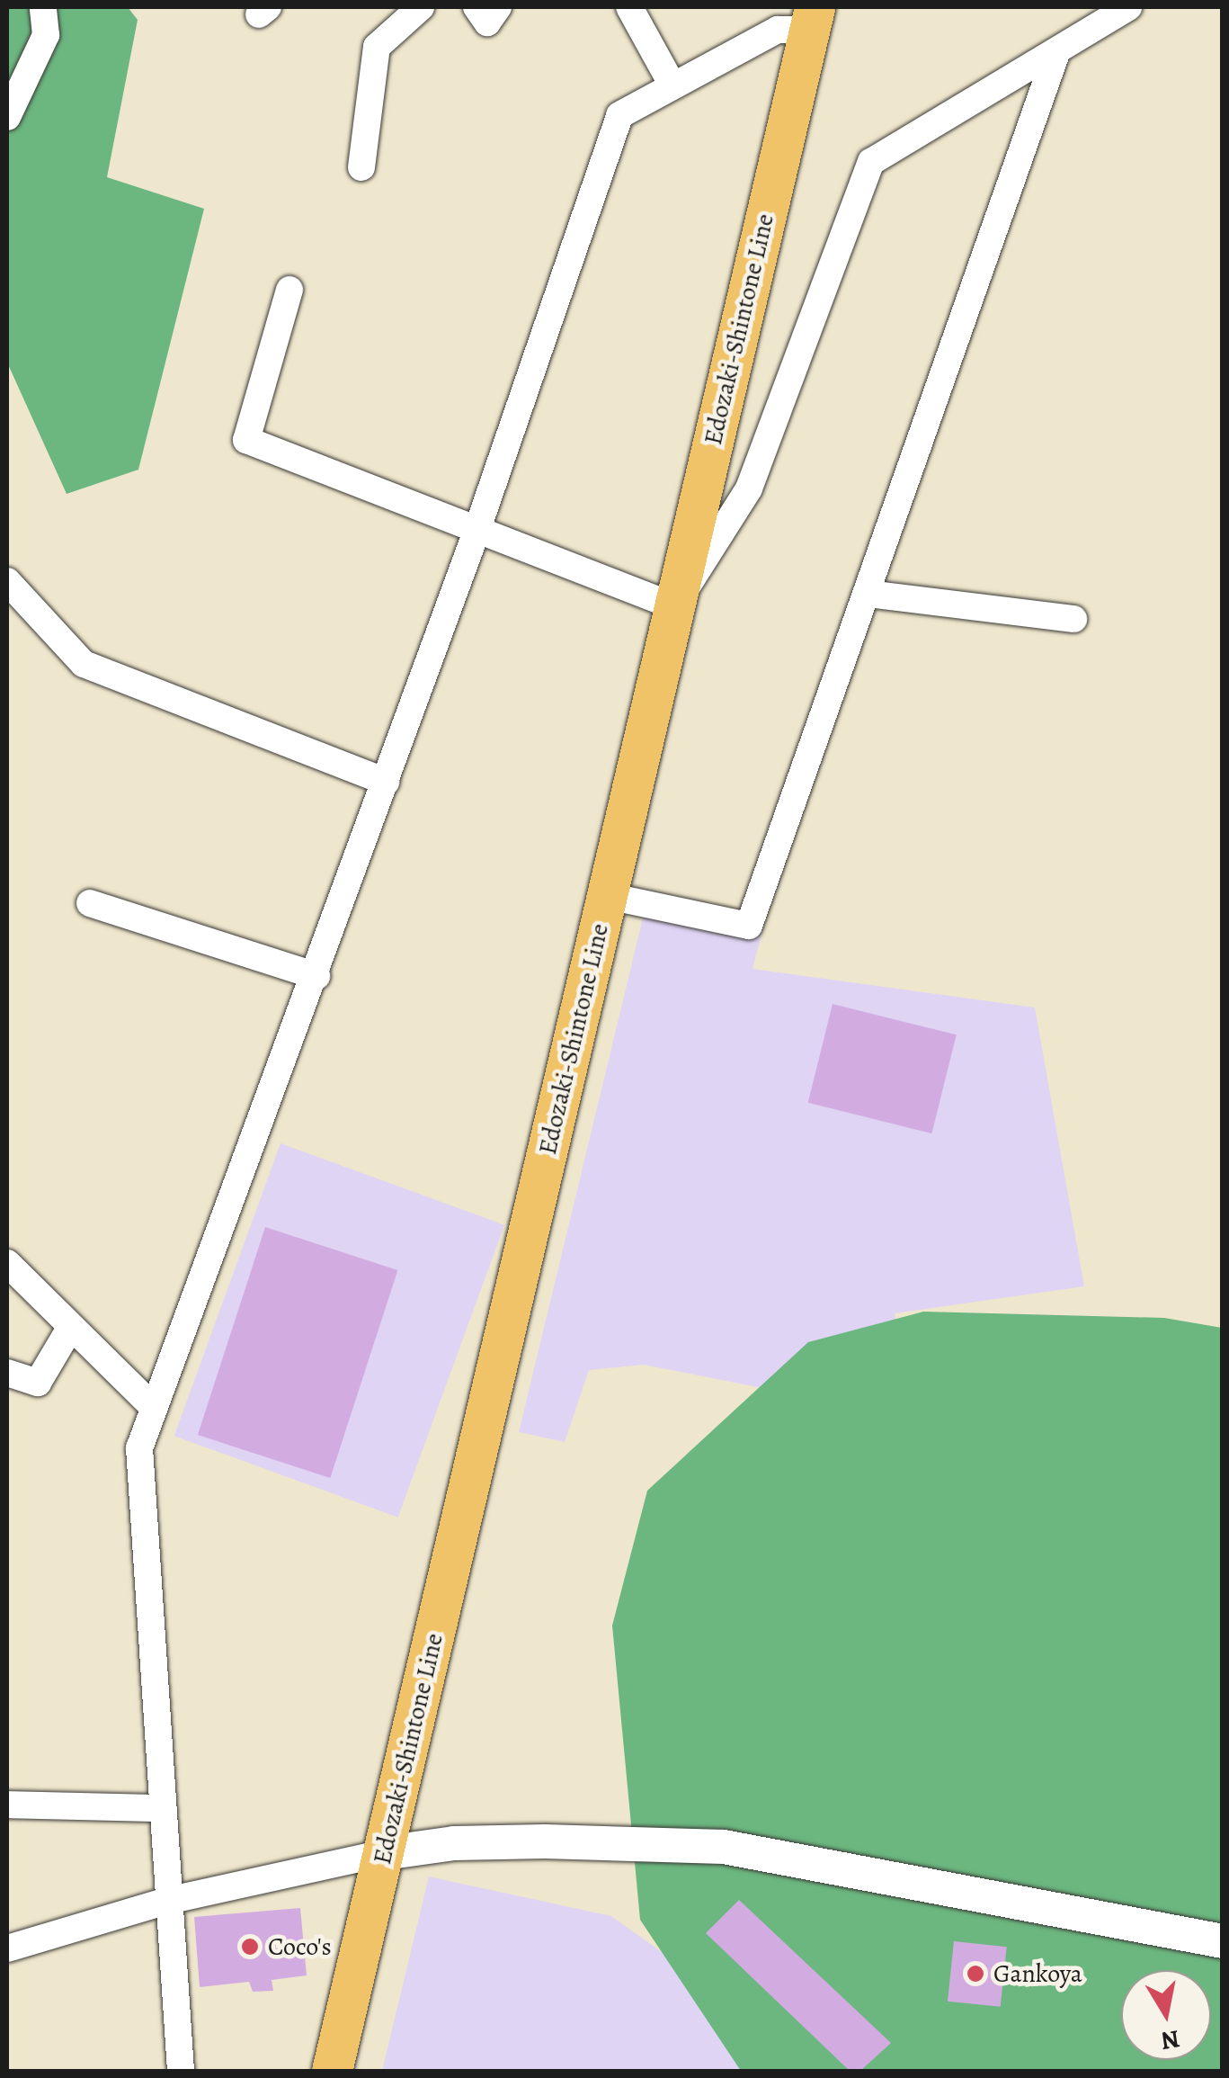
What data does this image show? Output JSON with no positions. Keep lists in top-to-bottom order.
{
  "streets": {
    "main road": ["Edozaki-Shintone Line"]
  },
  "places": ["Coco's", "Gankoya"],
  "north": "bottom"
}
